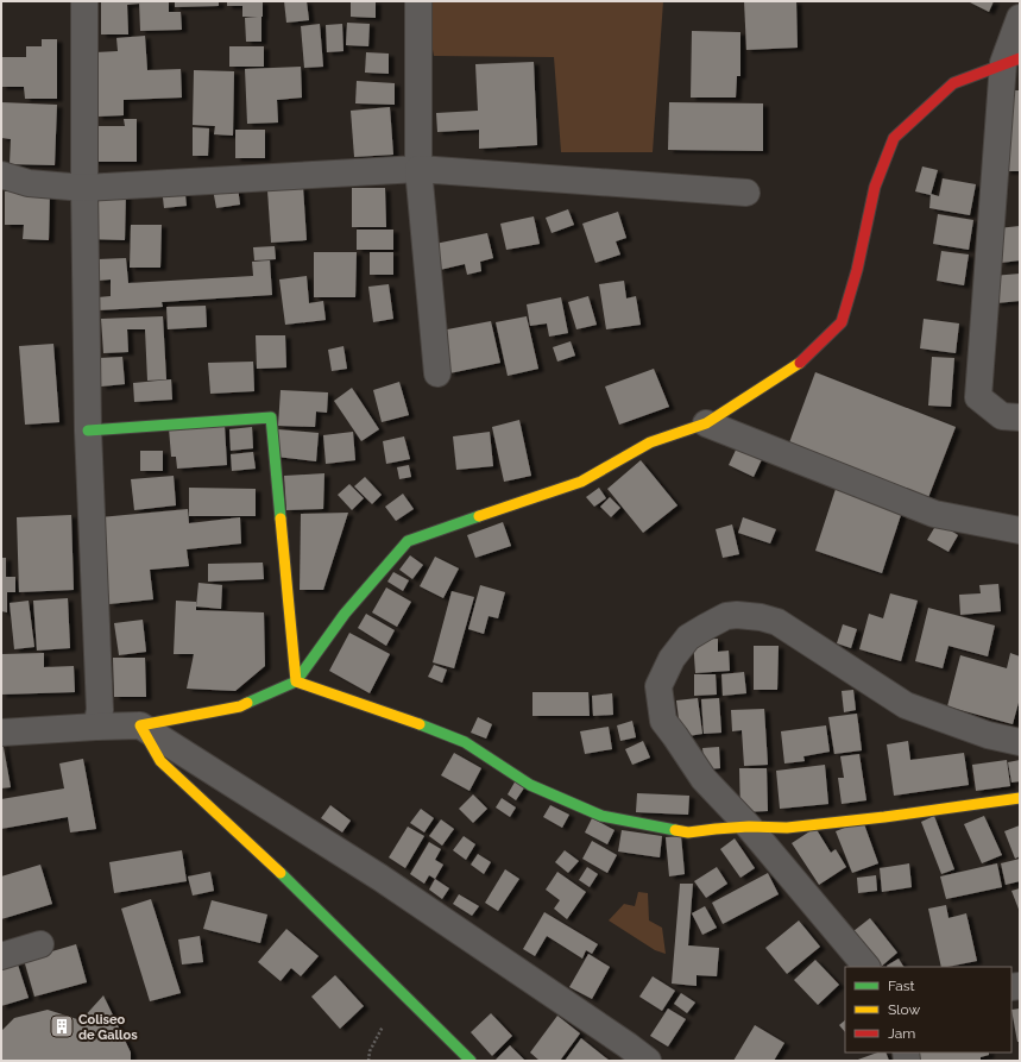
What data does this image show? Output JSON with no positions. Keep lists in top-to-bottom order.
{
  "places": {
    "building": ["Coliseo de Gallos"]
  },
  "legend": ["Fast", "Slow", "Jam"]
}
